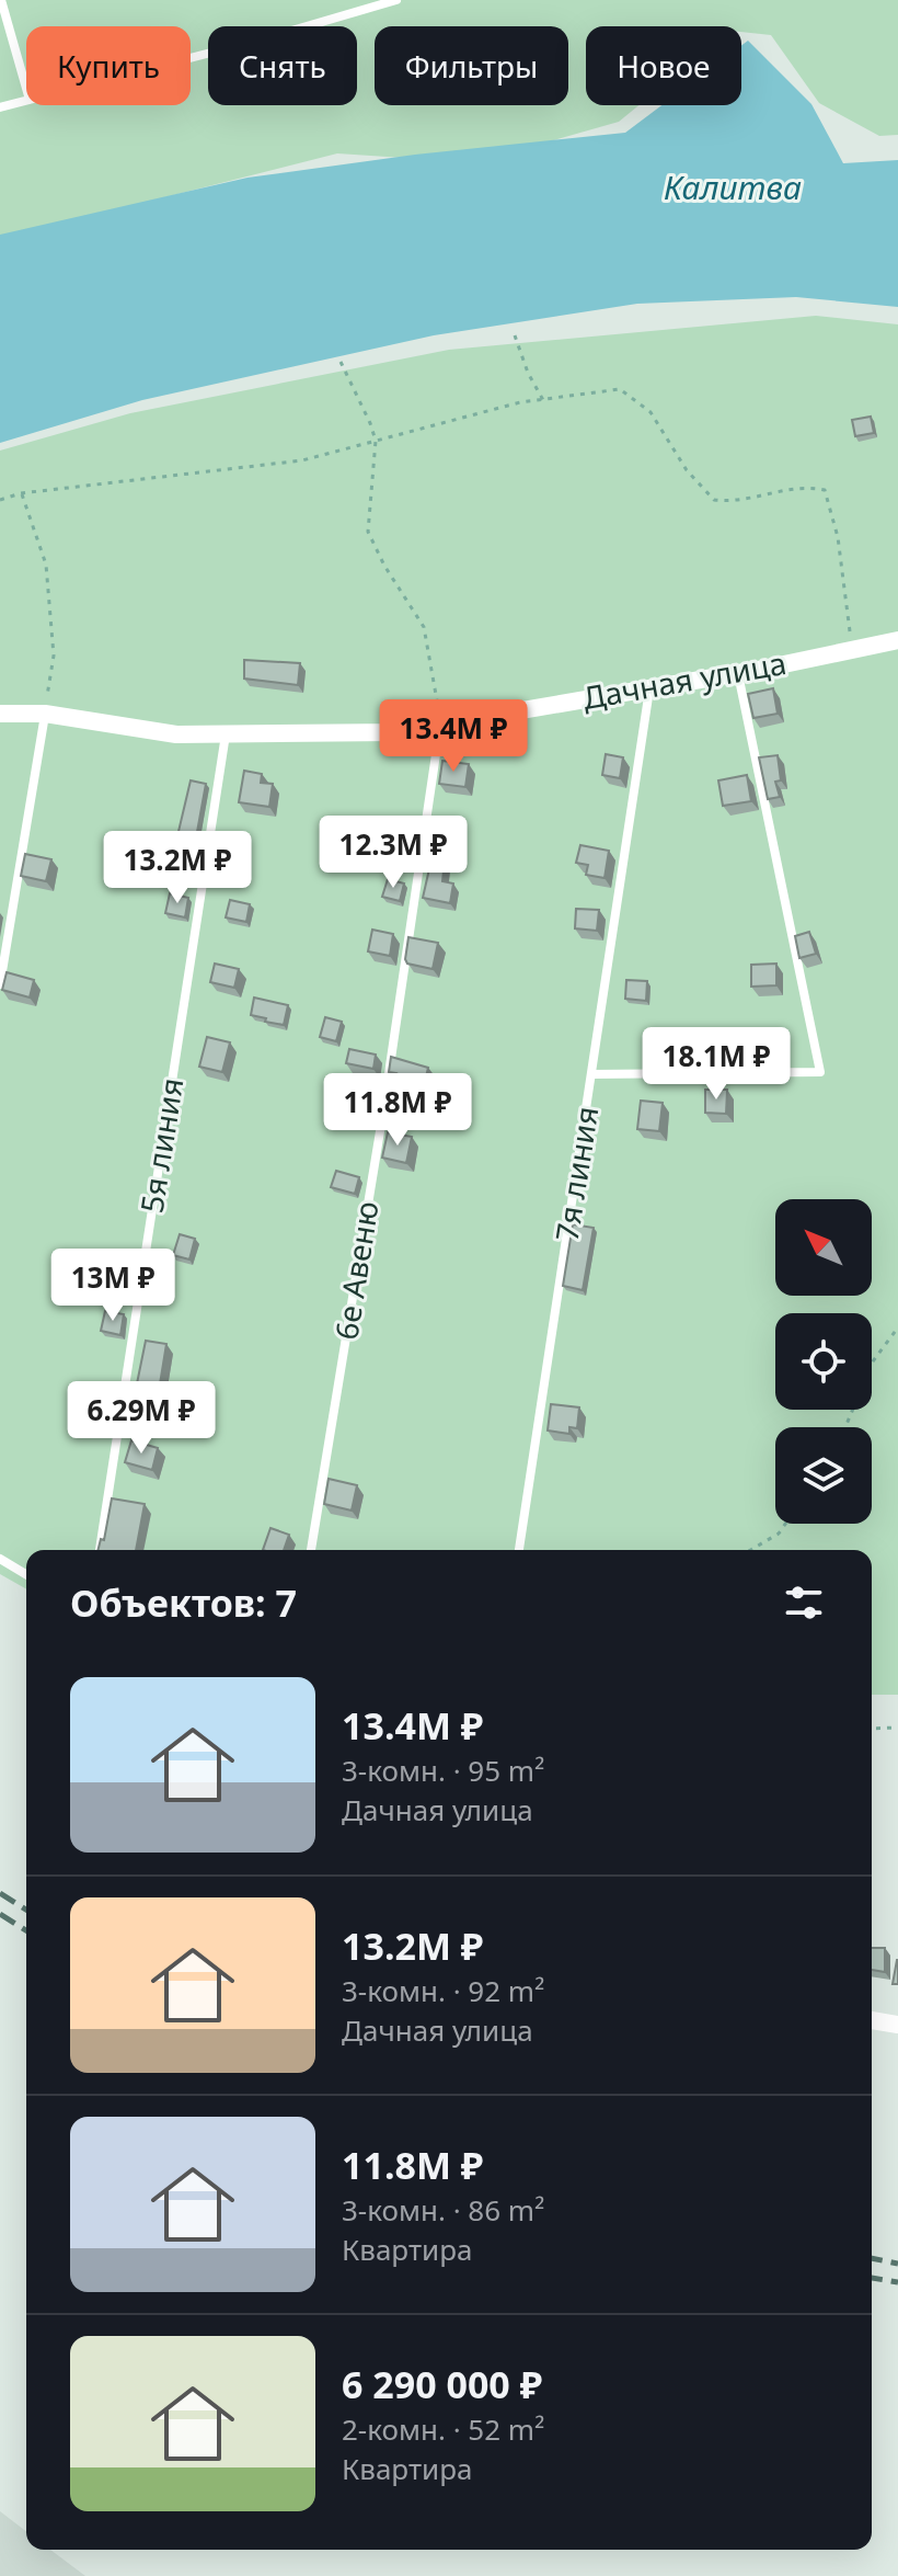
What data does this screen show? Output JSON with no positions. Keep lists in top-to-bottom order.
{
  "streets": {
    "street": ["Дачная улица"],
    "lane": ["5я линия", "7я линия", "6е Авеню"]
  },
  "crossings": [
    ["Дачная улица", "5я линия"],
    ["Дачная улица", "7я линия"],
    ["Дачная улица", "6е Авеню"]
  ],
  "water": ["Калитва"],
  "north": "top left",
  "page": {
    "chip": [
      "Купить",
      "Снять",
      "Фильтры",
      "Новое"
    ],
    "price": [
      "13.4M ₽",
      "12.3M ₽",
      "13.2M ₽",
      "18.1M ₽",
      "11.8M ₽",
      "13M ₽",
      "6.29M ₽"
    ],
    "heading": "Объектов: 7",
    "list": [
      {
        "name": "13.4M ₽",
        "note": "3-комн. · 95 m² · Дачная улица"
      },
      {
        "name": "13.2M ₽",
        "note": "3-комн. · 92 m² · Дачная улица"
      },
      {
        "name": "11.8M ₽",
        "note": "3-комн. · 86 m² · Квартира"
      },
      {
        "name": "6 290 000 ₽",
        "note": "2-комн. · 52 m² · Квартира"
      }
    ]
  }
}
